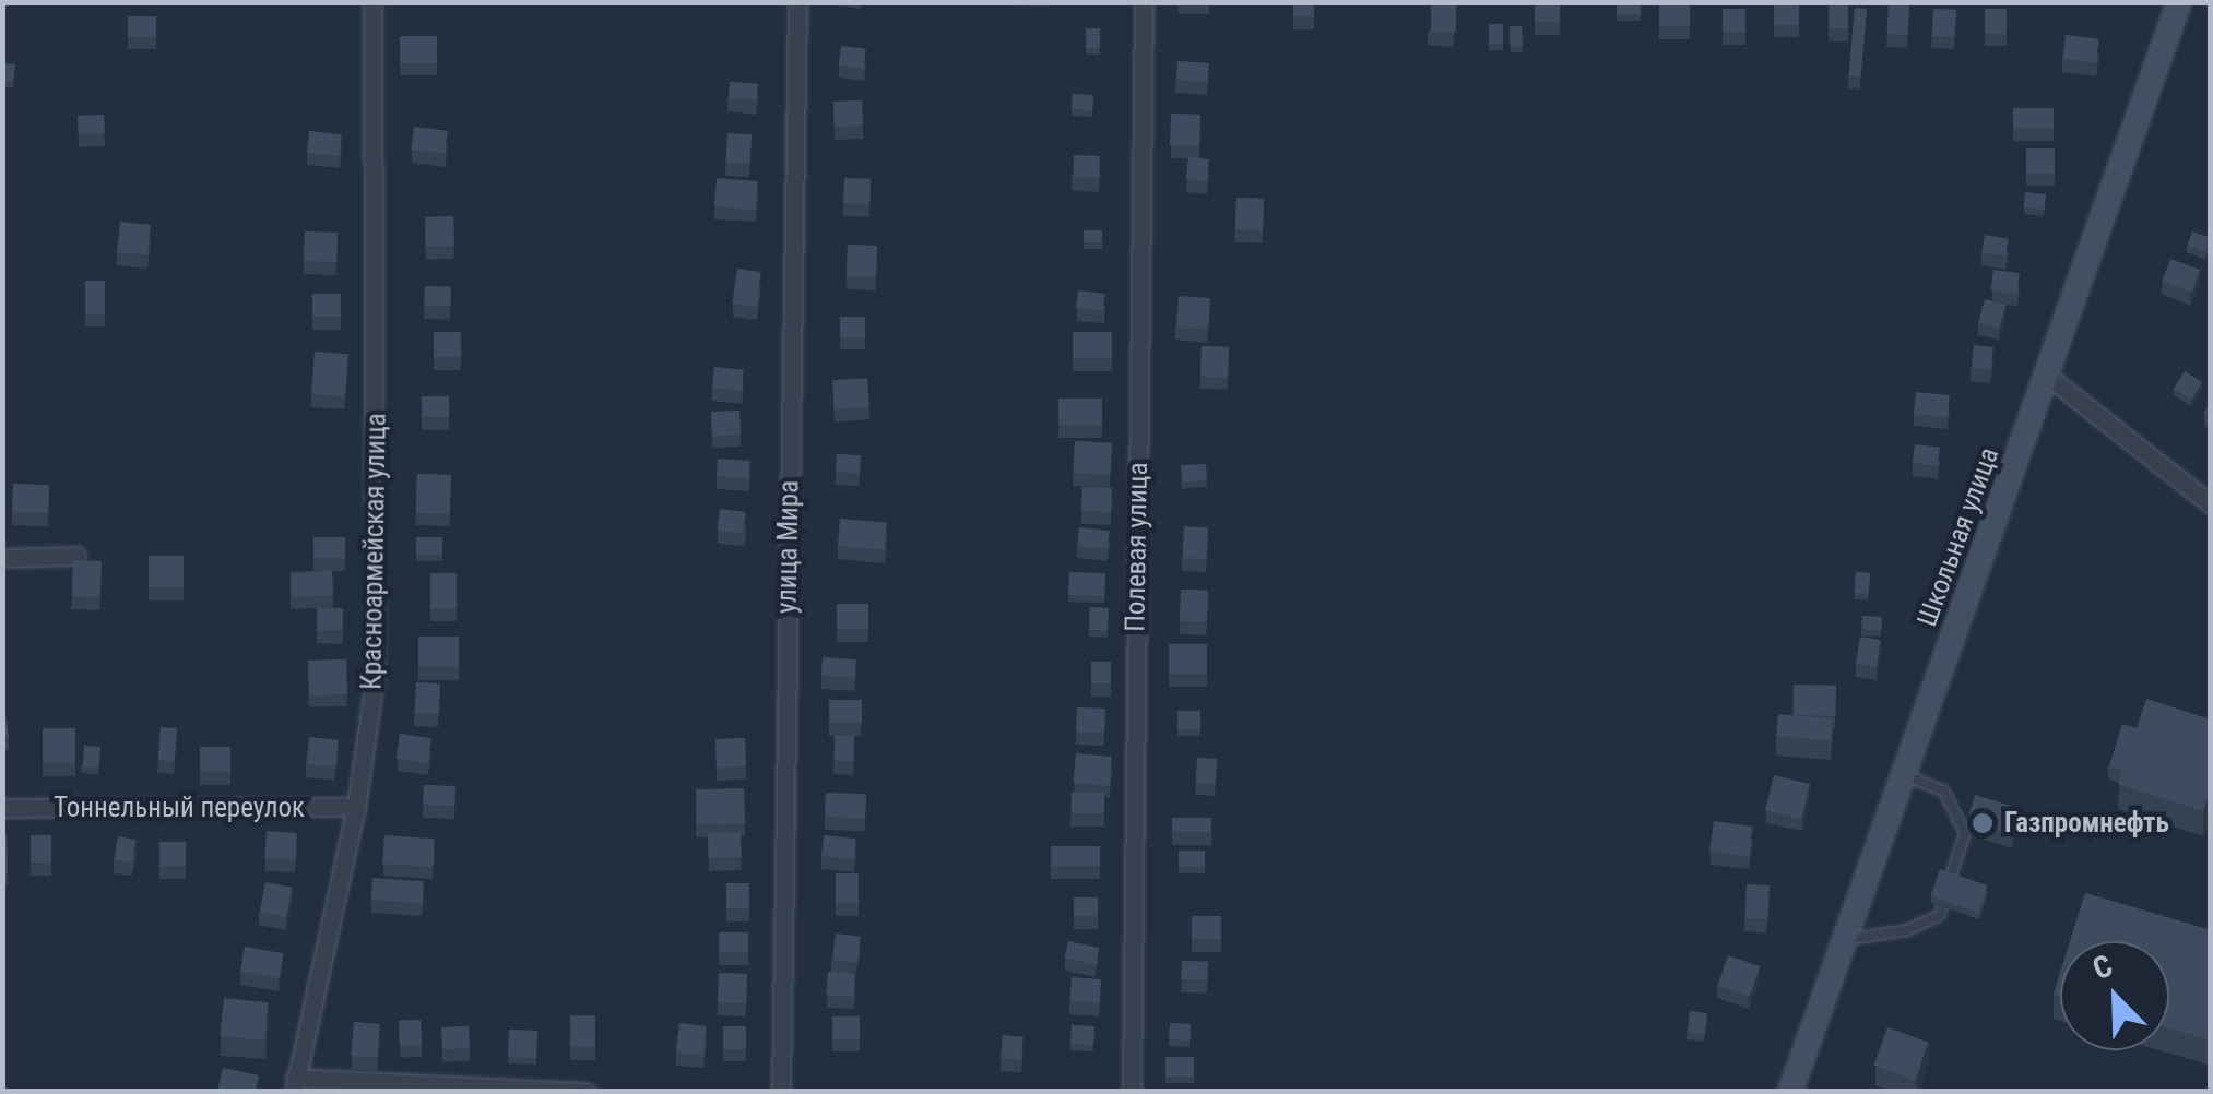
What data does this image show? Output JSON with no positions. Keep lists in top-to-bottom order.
{
  "streets": {
    "main road": ["Школьная улица"],
    "street": [
      "улица Мира",
      "Полевая улица",
      "Красноармейская улица",
      "Тоннельный переулок"
    ]
  },
  "crossings": [
    ["Красноармейская улица", "Тоннельный переулок"]
  ],
  "places": ["Газпромнефть"],
  "north": "top left"
}
